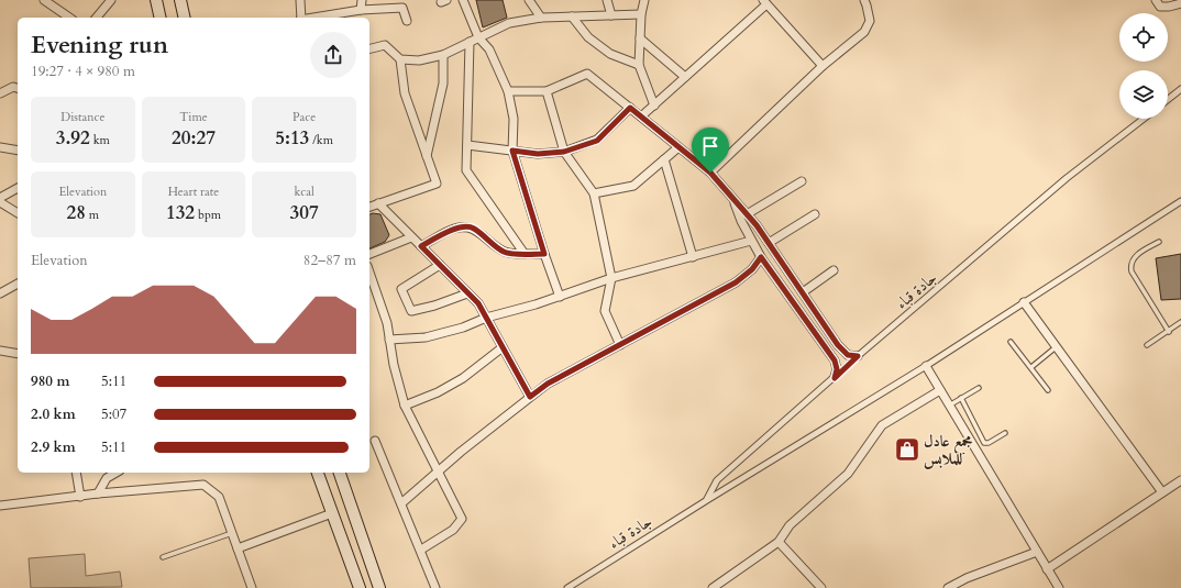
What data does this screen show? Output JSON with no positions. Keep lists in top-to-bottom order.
{
  "streets": {
    "street": ["جادة قباء"]
  },
  "places": {
    "shop": ["مجمع عادل للملابس"]
  },
  "page": {
    "heading": ["Evening run", "19:27 · 4 × 980 m"],
    "stats": [
      ["Distance", "3.92 km"],
      ["Time", "20:27"],
      ["Pace", "5:13 /km"],
      ["Elevation", "28 m"],
      ["Heart rate", "132 bpm"],
      ["kcal", "307"]
    ],
    "chart": ["Elevation", "82–87 m"],
    "list": [
      {
        "name": "980 m",
        "note": "5:11"
      },
      {
        "name": "2.0 km",
        "note": "5:07"
      },
      {
        "name": "2.9 km",
        "note": "5:11"
      }
    ]
  }
}
